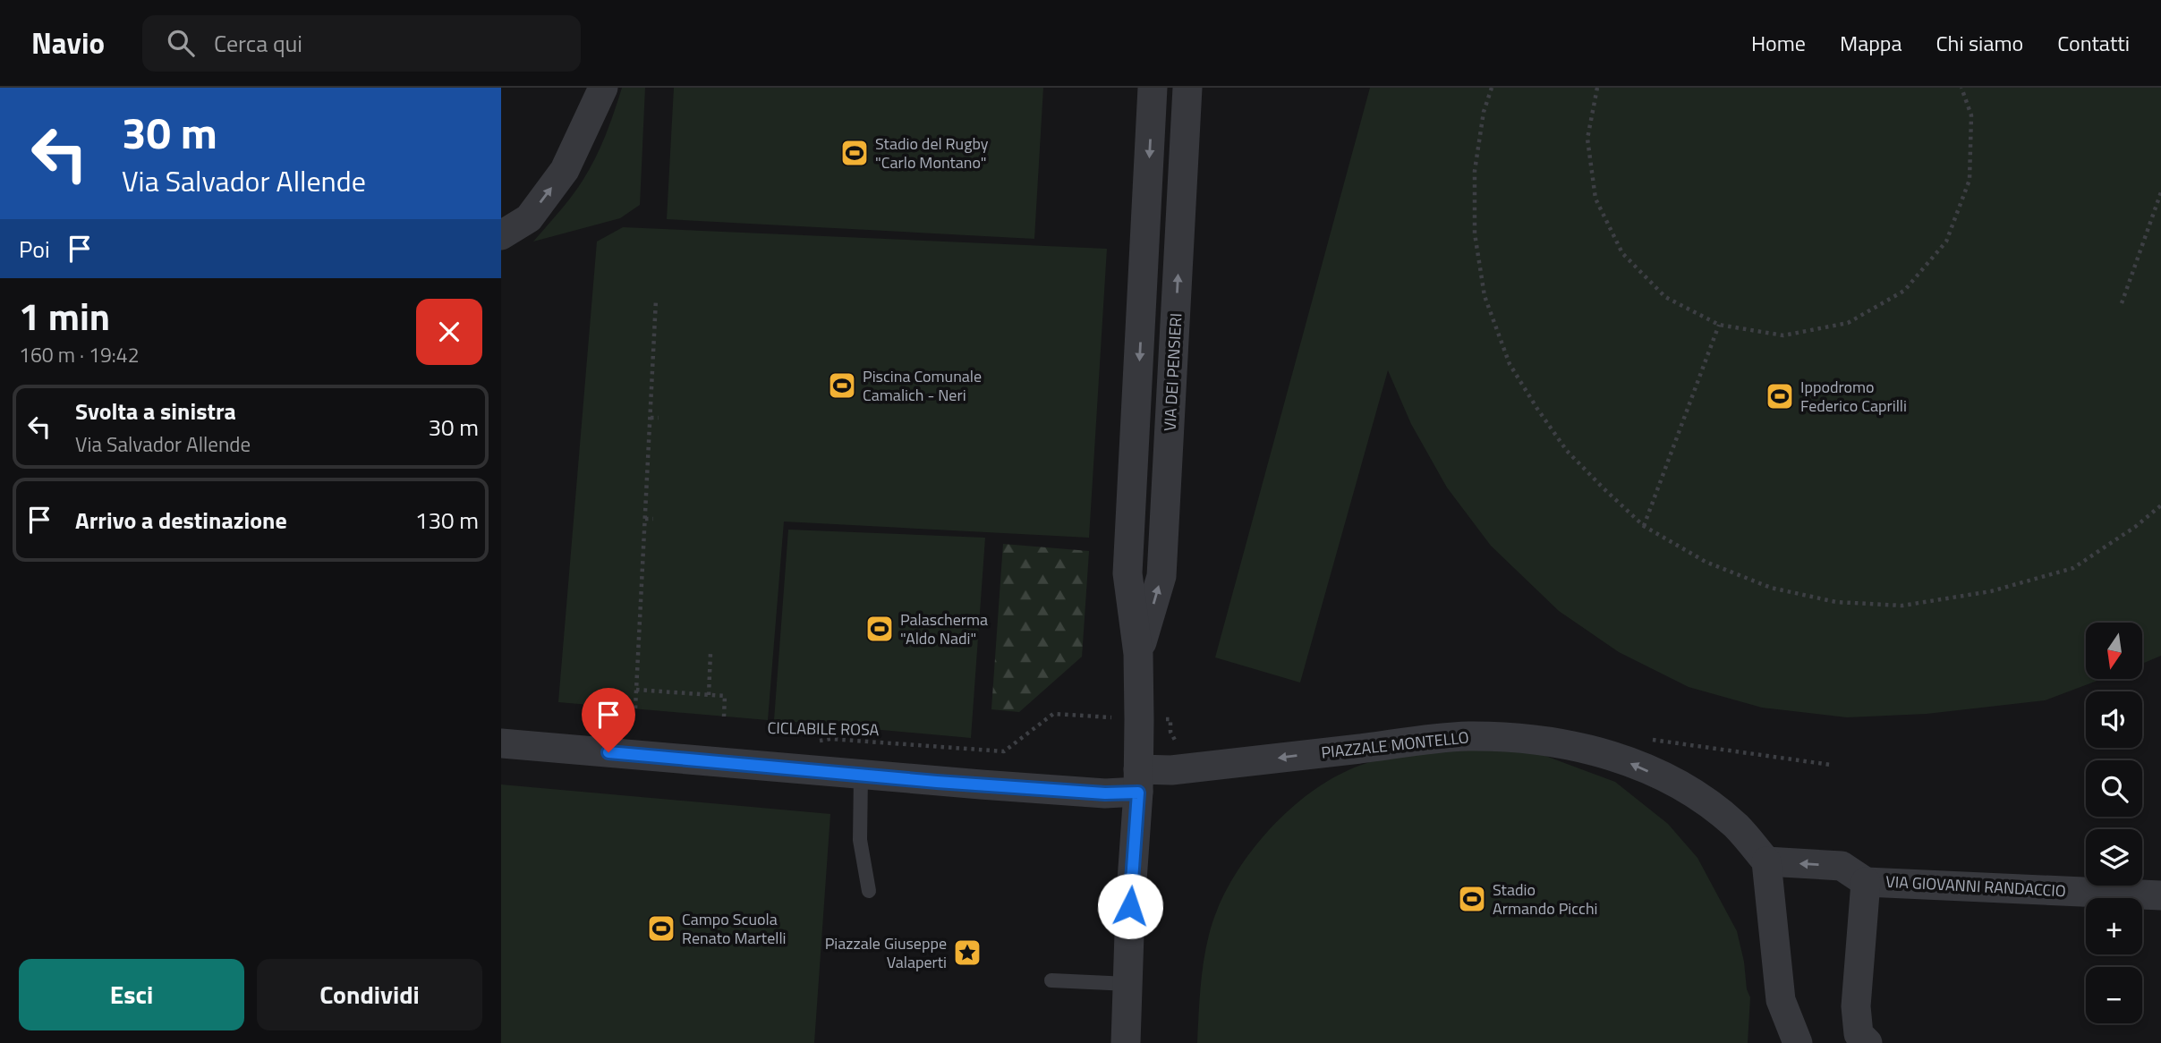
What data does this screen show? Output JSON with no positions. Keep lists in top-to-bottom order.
{
  "streets": {
    "street": ["VIA DEI PENSIERI", "PIAZZALE MONTELLO", "VIA GIOVANNI RANDACCIO"],
    "path": ["CICLABILE ROSA"]
  },
  "crossings": [
    ["VIA DEI PENSIERI", "CICLABILE ROSA"],
    ["VIA DEI PENSIERI", "PIAZZALE MONTELLO"]
  ],
  "one_way": ["PIAZZALE MONTELLO"],
  "places": {
    "sports": [
      "Stadio del Rugby \"Carlo Montano\"",
      "Piscina Comunale Camalich - Neri",
      "Ippodromo Federico Caprilli",
      "Palascherma \"Aldo Nadi\"",
      "Stadio Armando Picchi",
      "Campo Scuola Renato Martelli"
    ],
    "place": ["Piazzale Giuseppe Valaperti"]
  },
  "north": "bottom",
  "page": {
    "header": "Navio",
    "search": "Cerca qui",
    "nav": [
      "Home",
      "Mappa",
      "Chi siamo",
      "Contatti"
    ],
    "turn": ["30 m", "Via Salvador Allende"],
    "then": "Poi",
    "heading": ["1 min", "160 m · 19:42"],
    "list": [
      {
        "name": "Svolta a sinistra",
        "note": "Via Salvador Allende",
        "value": "30 m"
      },
      {
        "name": "Arrivo a destinazione",
        "value": "130 m"
      }
    ],
    "map_buttons": ["+", "−"],
    "buttons": ["Esci", "Condividi"]
  }
}
